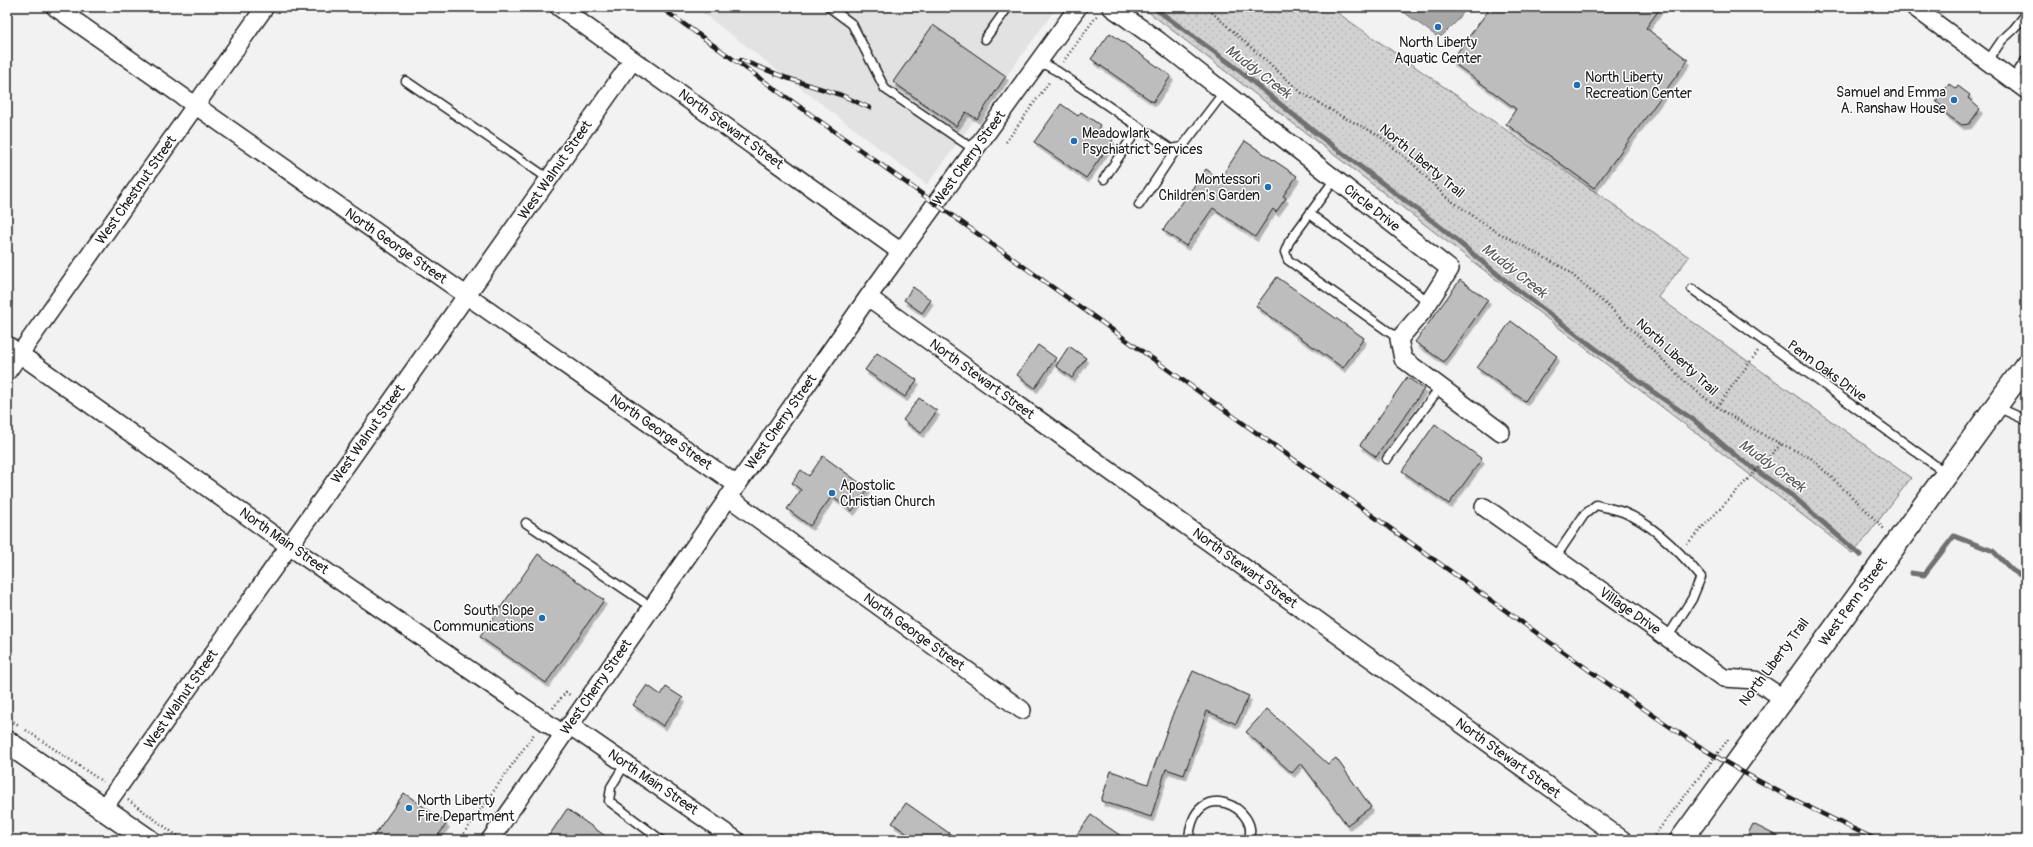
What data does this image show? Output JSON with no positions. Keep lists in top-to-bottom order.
{
  "streets": {
    "main road": ["West Penn Street"],
    "street": [
      "North Stewart Street",
      "West Cherry Street",
      "West Walnut Street",
      "West Chestnut Street",
      "Circle Drive",
      "North George Street",
      "North Main Street",
      "Village Drive"
    ],
    "lane": ["Penn Oaks Drive"],
    "path": ["North Liberty Trail"]
  },
  "crossings": [
    ["North Stewart Street", "West Cherry Street"],
    ["North Stewart Street", "West Walnut Street"],
    ["West Cherry Street", "North George Street"],
    ["West Cherry Street", "North Main Street"],
    ["West Walnut Street", "North George Street"],
    ["West Walnut Street", "North Main Street"],
    ["West Chestnut Street", "North George Street"],
    ["West Chestnut Street", "North Main Street"],
    ["Penn Oaks Drive", "West Penn Street"],
    ["West Penn Street", "Village Drive"]
  ],
  "water": ["Muddy Creek"],
  "places": [
    "North Liberty Aquatic Center",
    "North Liberty Recreation Center",
    "Samuel and Emma A. Ranshaw House",
    "Meadowlark Psychiatrict Services",
    "Montessori Children's Garden",
    "Apostolic Christian Church",
    "South Slope Communications",
    "North Liberty Fire Department"
  ]
}
